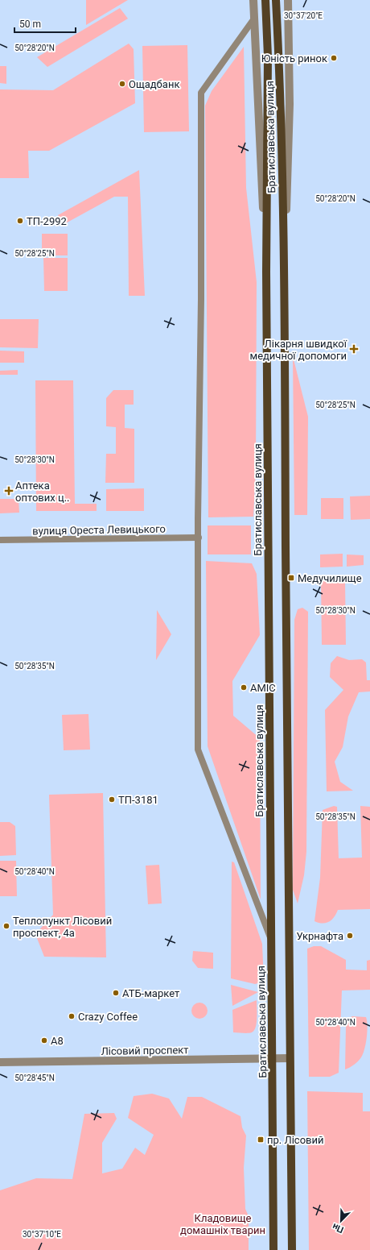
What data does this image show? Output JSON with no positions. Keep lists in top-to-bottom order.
{
  "streets": {
    "main road": ["Братиславська вулиця"],
    "street": ["вулиця Ореста Левицького", "Лісовий проспект"]
  },
  "crossings": [
    ["Братиславська вулиця", "Лісовий проспект"]
  ],
  "parks": ["Кладовище домашніх тварин"],
  "places": {
    "other": [
      "Юність ринок",
      "Ощадбанк",
      "ТП-2992",
      "AMIC",
      "ТП-3181",
      "Теплопункт Лісовий проспект, 4а",
      "Укрнафта",
      "АТБ-маркет",
      "Crazy Coffee",
      "А8"
    ],
    "health": ["Лікарня швидкої медичної допомоги", "Аптека оптових ц.."],
    "transit": ["Медучилище", "пр. Лісовий"]
  },
  "scale_bar": "50 m",
  "north": "bottom left",
  "coordinates": [
    "30°37'20\"E",
    "50°28'20\"N",
    "50°28'25\"N",
    "50°28'30\"N",
    "50°28'35\"N",
    "50°28'40\"N",
    "50°28'45\"N",
    "30°37'10\"E"
  ]
}
